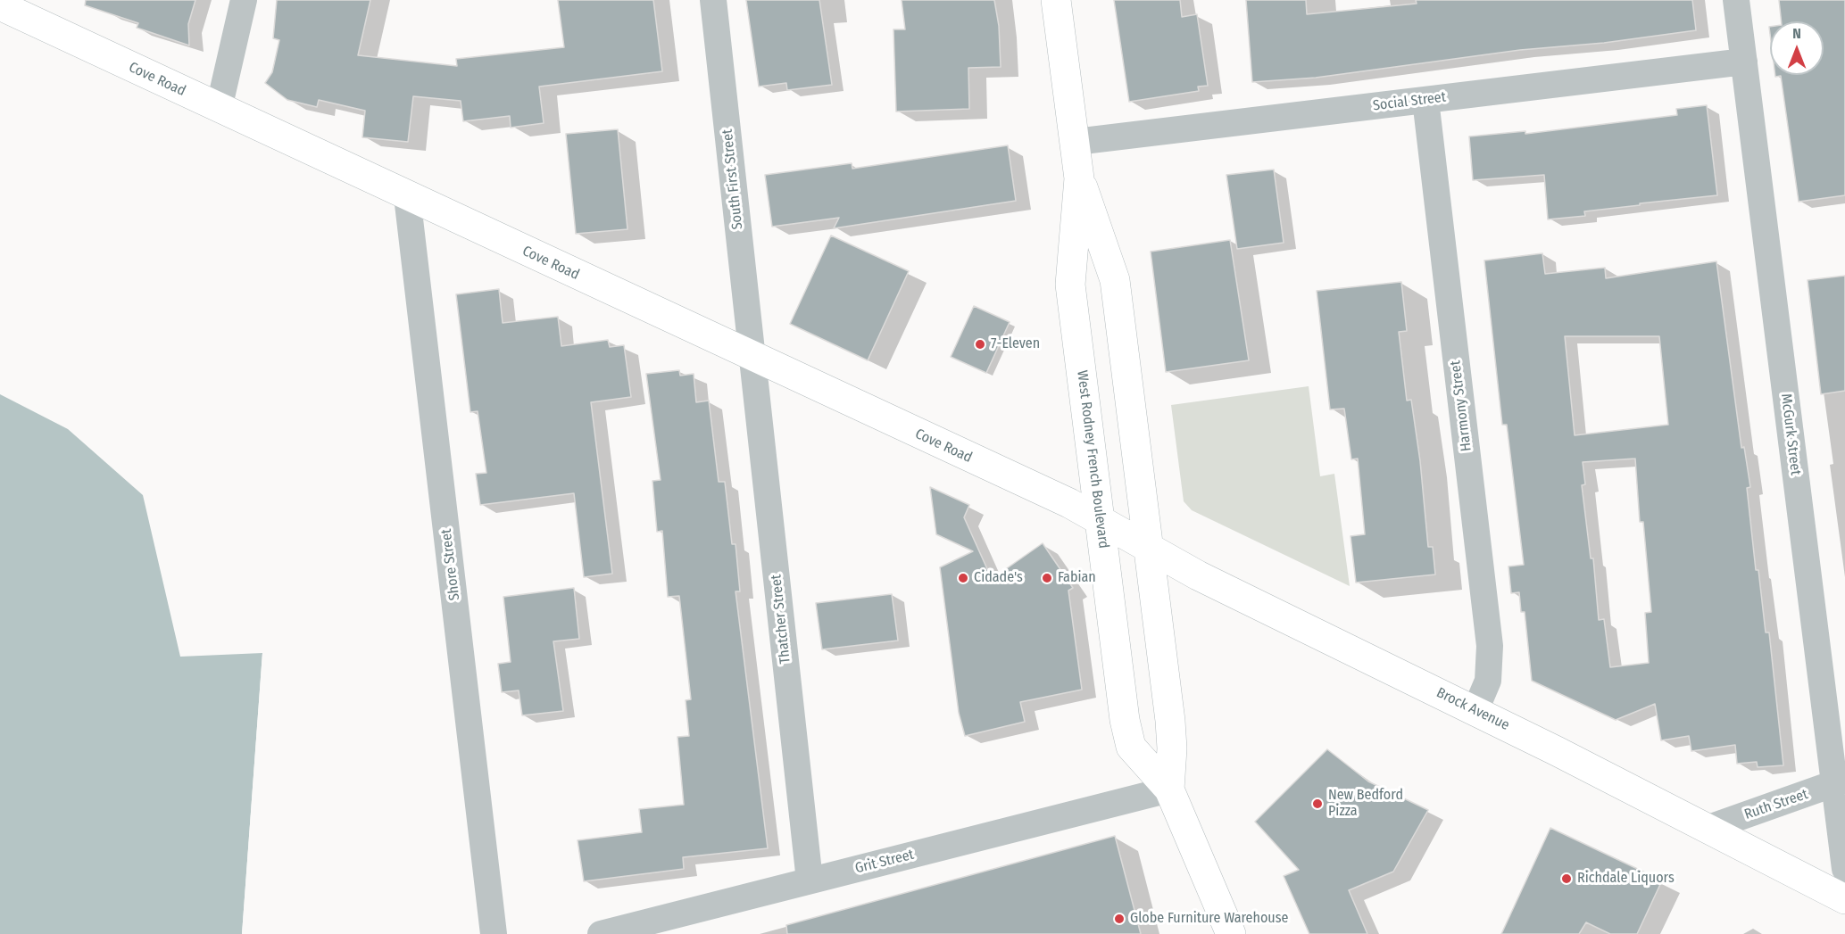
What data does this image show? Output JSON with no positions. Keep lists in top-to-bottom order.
{
  "streets": {
    "main road": ["Cove Road", "West Rodney French Boulevard", "Brock Avenue"],
    "street": [
      "Social Street",
      "South First Street",
      "Harmony Street",
      "McGurk Street",
      "Shore Street",
      "Thatcher Street",
      "Ruth Street",
      "Grit Street"
    ]
  },
  "crossings": [
    ["Cove Road", "South First Street"],
    ["Cove Road", "West Rodney French Boulevard"],
    ["Cove Road", "Shore Street"],
    ["Cove Road", "Thatcher Street"],
    ["Cove Road", "Brock Avenue"],
    ["Social Street", "Harmony Street"],
    ["Social Street", "McGurk Street"],
    ["Social Street", "West Rodney French Boulevard"],
    ["South First Street", "Thatcher Street"],
    ["Harmony Street", "Brock Avenue"],
    ["McGurk Street", "Ruth Street"],
    ["West Rodney French Boulevard", "Brock Avenue"],
    ["West Rodney French Boulevard", "Grit Street"],
    ["Thatcher Street", "Grit Street"],
    ["Brock Avenue", "Ruth Street"]
  ],
  "places": [
    "7-Eleven",
    "Cidade's",
    "Fabian",
    "New Bedford Pizza",
    "Richdale Liquors",
    "Globe Furniture Warehouse"
  ],
  "north": "top"
}
